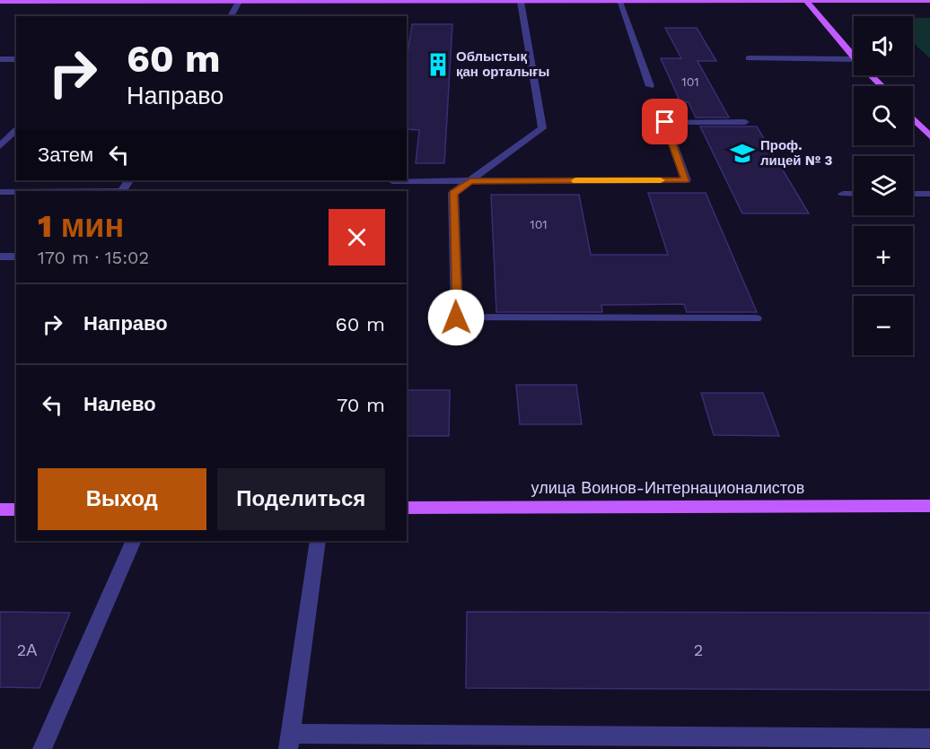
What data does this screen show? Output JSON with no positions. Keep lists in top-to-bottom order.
{
  "streets": {
    "main road": ["улица Воинов-Интернационалистов"]
  },
  "places": {
    "building": ["Облыстық қан орталығы"],
    "school or university": ["Проф. лицей № 3"]
  },
  "house_numbers": [
    "101",
    "101",
    "2А",
    "2"
  ],
  "page": {
    "map_buttons": ["+", "−"],
    "turn": ["60 m", "Направо"],
    "then": "Затем",
    "heading": ["1 мин", "170 m · 15:02"],
    "list": [
      {
        "name": "Направо",
        "value": "60 m"
      },
      {
        "name": "Налево",
        "value": "70 m"
      }
    ],
    "buttons": ["Выход", "Поделиться"]
  }
}
